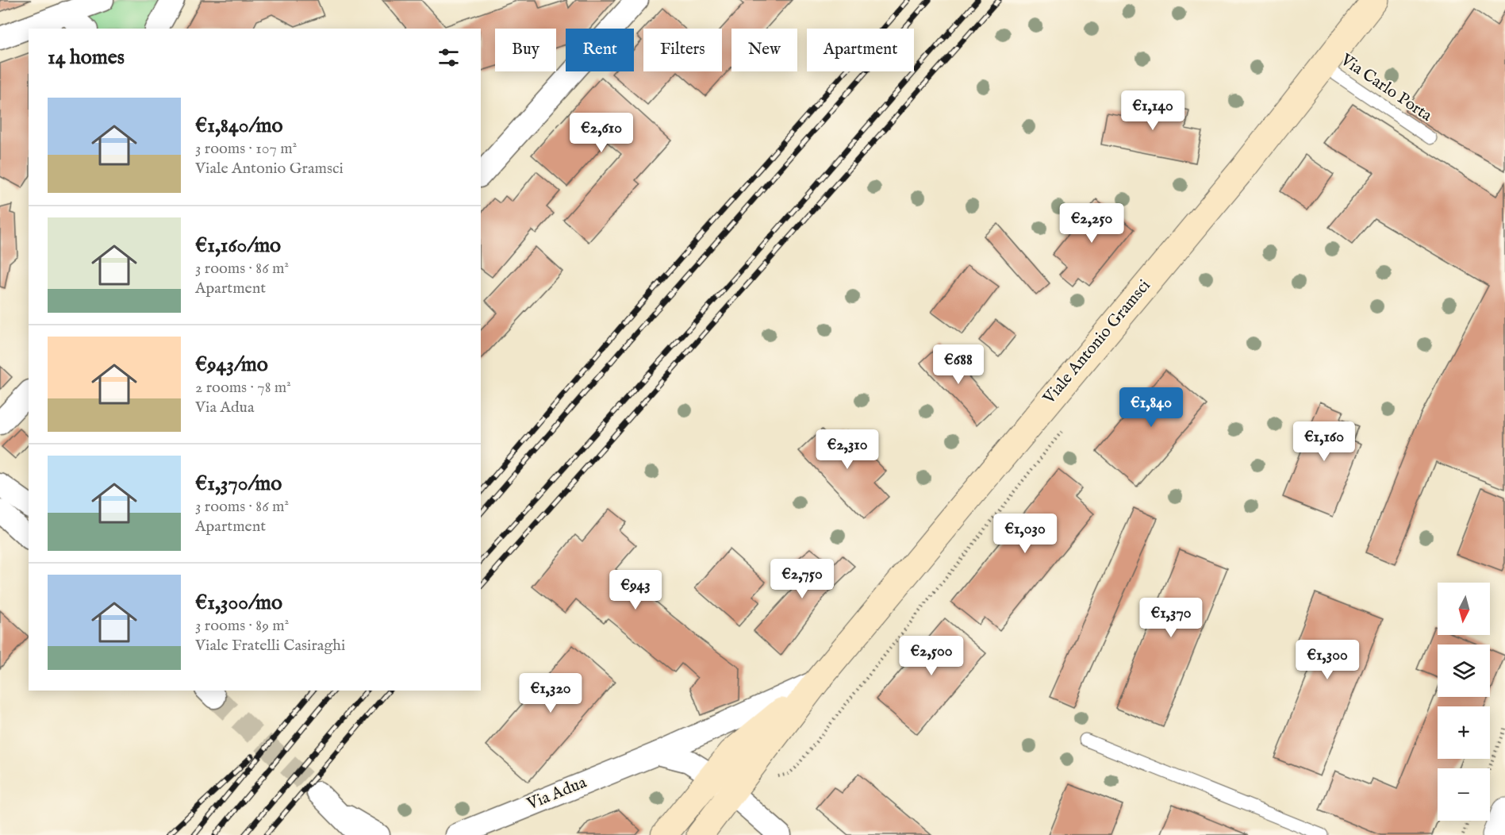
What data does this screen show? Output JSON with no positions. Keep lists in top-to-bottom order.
{
  "streets": {
    "main road": ["Viale Antonio Gramsci"],
    "street": ["Via Adua"],
    "lane": ["Via Carlo Porta"]
  },
  "crossings": [
    ["Via Carlo Porta", "Viale Antonio Gramsci"],
    ["Viale Antonio Gramsci", "Via Adua"]
  ],
  "north": "bottom",
  "page": {
    "chip": [
      "Buy",
      "Rent",
      "Filters",
      "New",
      "Apartment"
    ],
    "heading": "14 homes",
    "list": [
      {
        "name": "€1,840/mo",
        "note": "3 rooms · 107 m² · Viale Antonio Gramsci"
      },
      {
        "name": "€1,160/mo",
        "note": "3 rooms · 86 m² · Apartment"
      },
      {
        "name": "€943/mo",
        "note": "2 rooms · 78 m² · Via Adua"
      },
      {
        "name": "€1,370/mo",
        "note": "3 rooms · 86 m² · Apartment"
      },
      {
        "name": "€1,300/mo",
        "note": "3 rooms · 89 m² · Viale Fratelli Casiraghi"
      }
    ],
    "price": [
      "€1,140",
      "€2,610",
      "€2,250",
      "€688",
      "€1,840",
      "€1,160",
      "€2,310",
      "€1,030",
      "€2,750",
      "€943",
      "€1,370",
      "€2,500",
      "€1,300",
      "€1,320"
    ],
    "map_buttons": ["+", "−"]
  }
}
